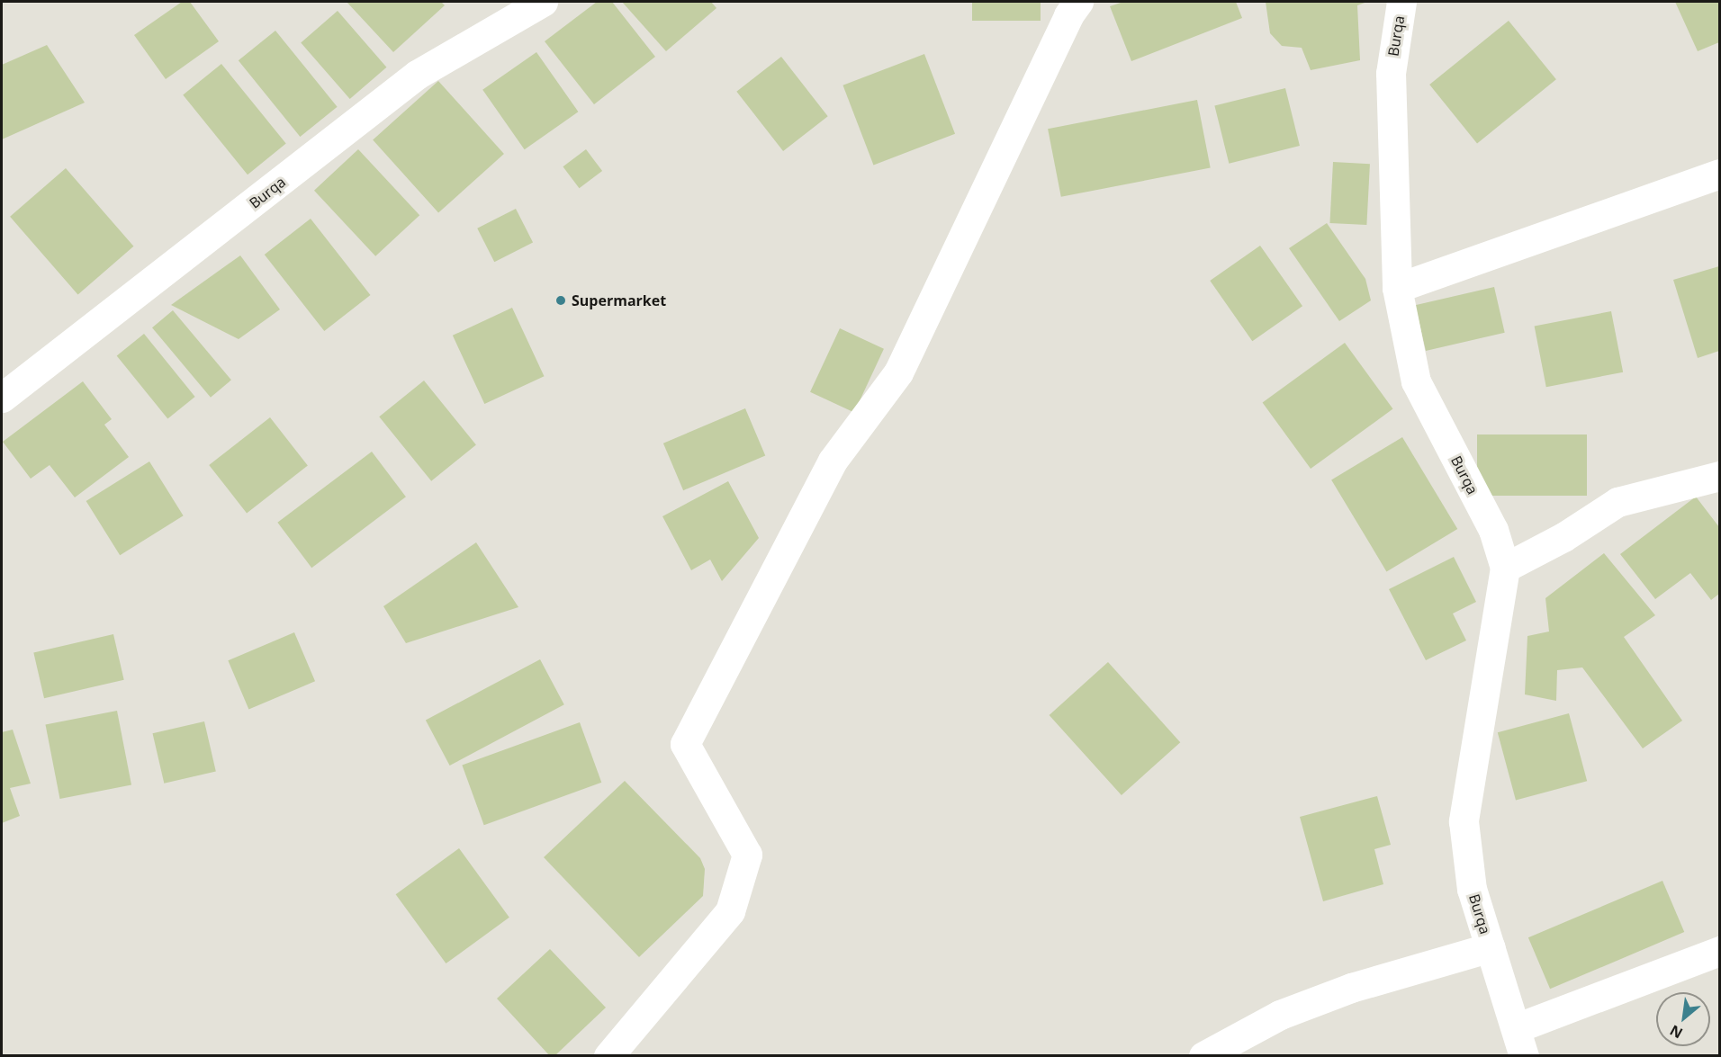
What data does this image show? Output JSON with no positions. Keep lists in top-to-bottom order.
{
  "streets": {
    "street": ["Burqa"]
  },
  "places": ["Supermarket"],
  "north": "bottom left"
}
